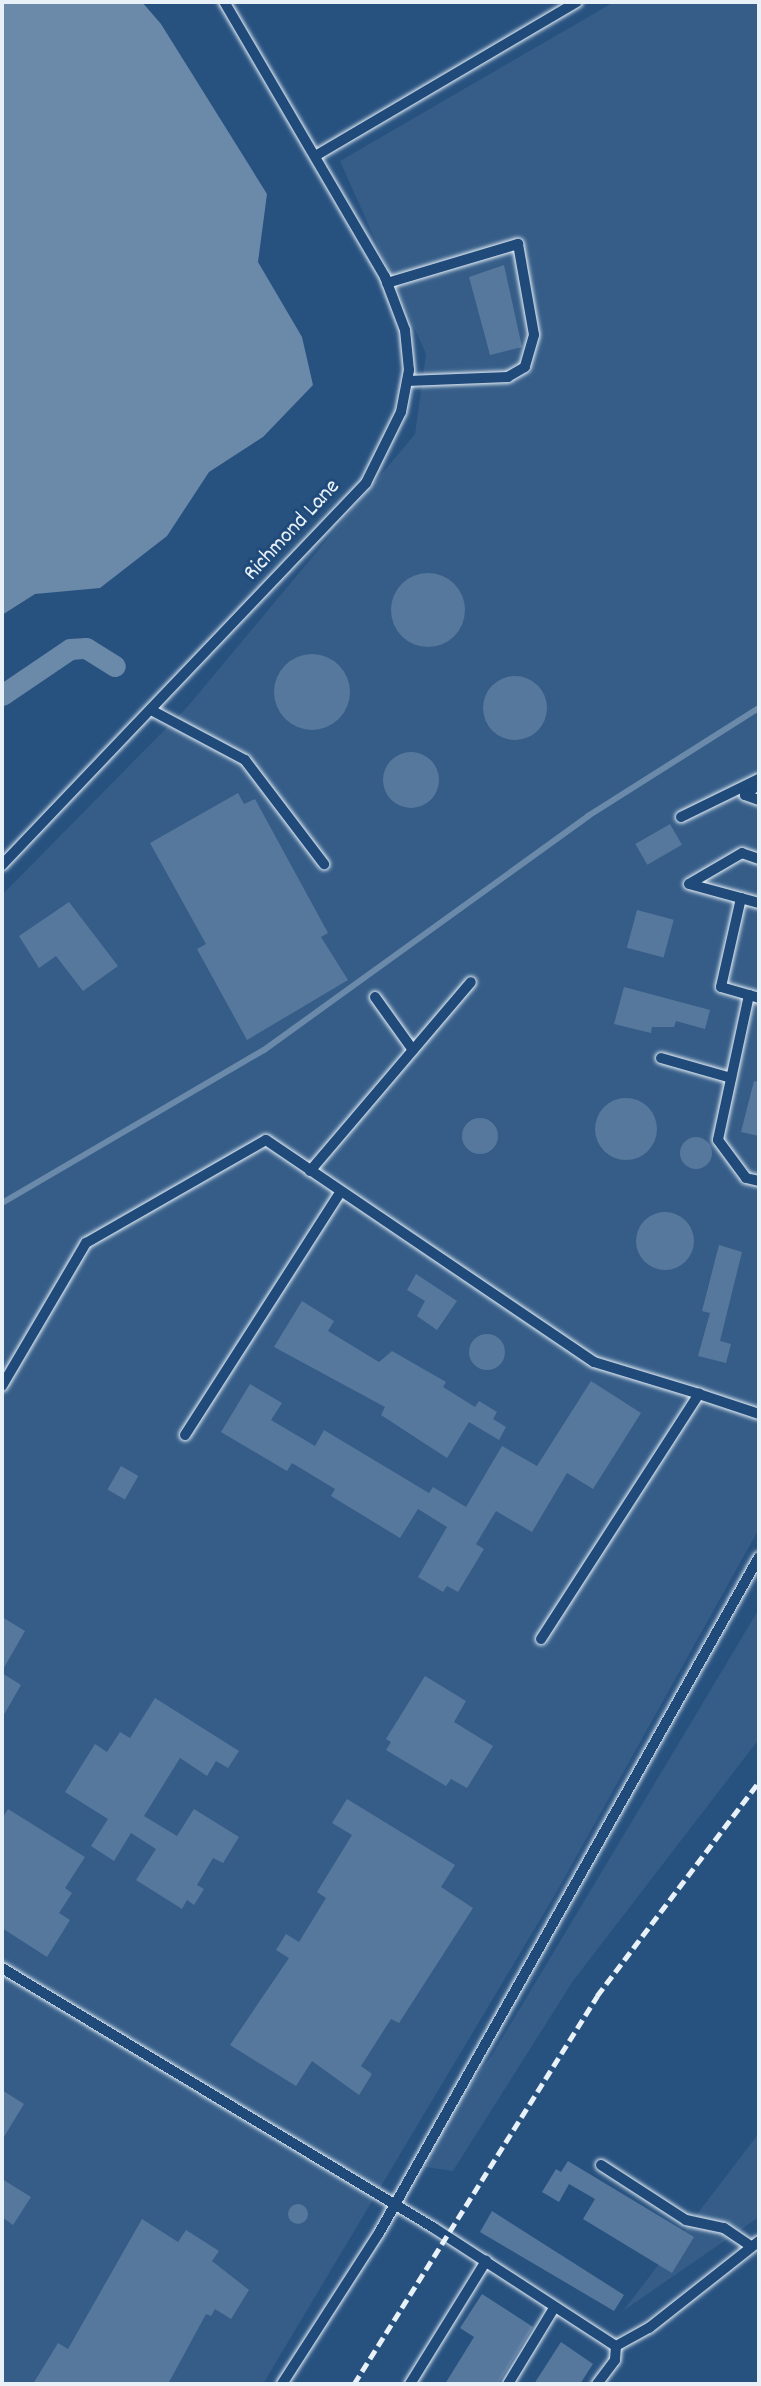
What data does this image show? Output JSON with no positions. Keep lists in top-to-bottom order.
{
  "streets": {
    "lane": ["Richmond Lane"]
  }
}
